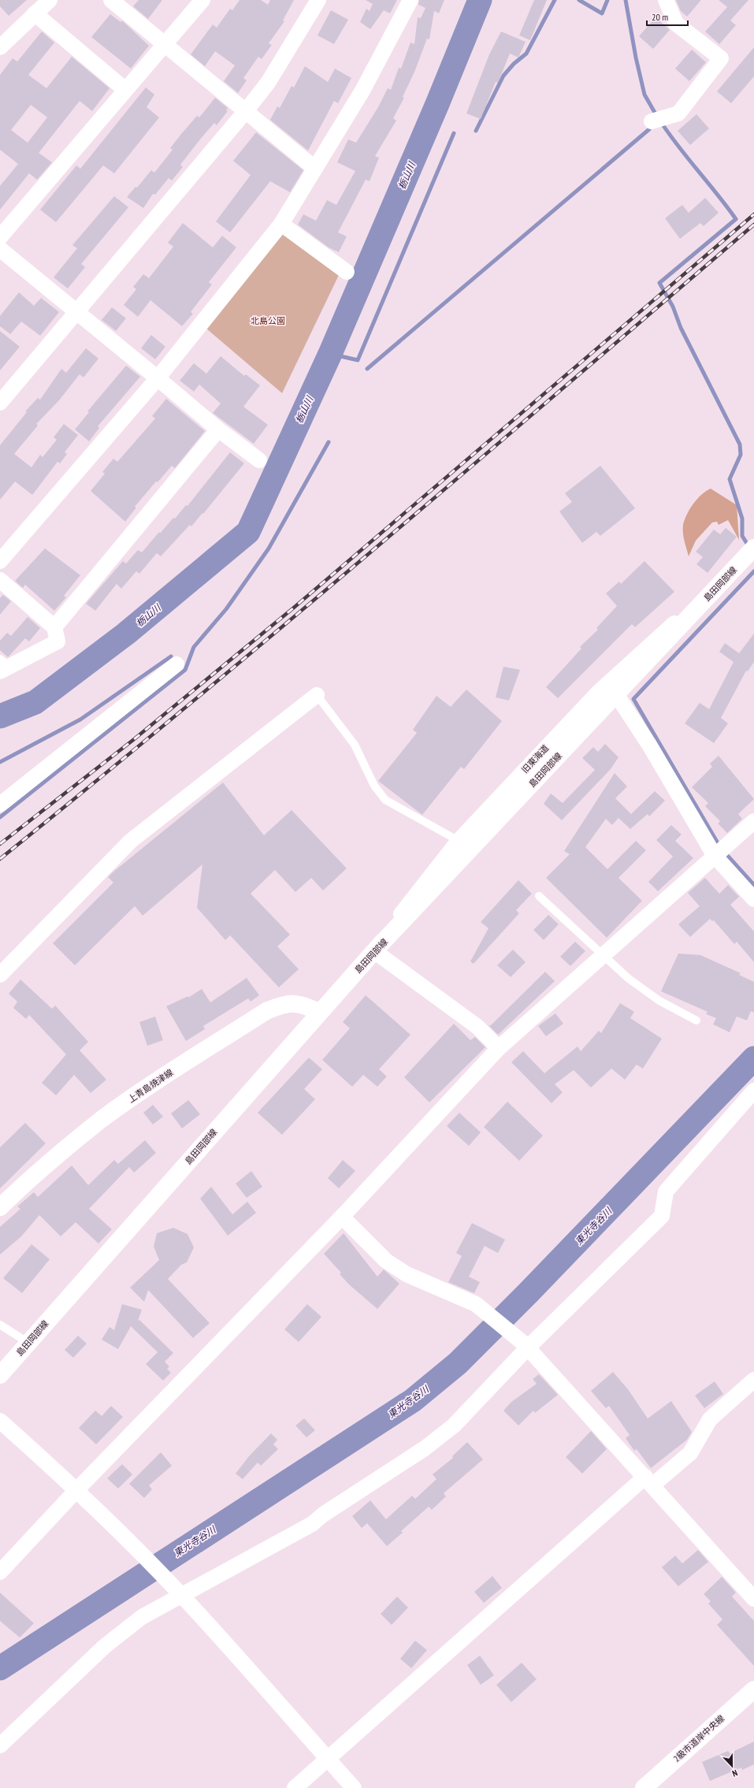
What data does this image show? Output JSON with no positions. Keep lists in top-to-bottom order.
{
  "streets": {
    "main road": ["島田岡部線", "上青島焼津線", "2級市道岸中央線"],
    "street": ["旧東海道"]
  },
  "crossings": [
    ["島田岡部線", "旧東海道"],
    ["島田岡部線", "上青島焼津線"]
  ],
  "water": ["栃山川", "東光寺谷川"],
  "parks": ["北島公園"],
  "scale_bar": "20 m",
  "north": "bottom"
}
